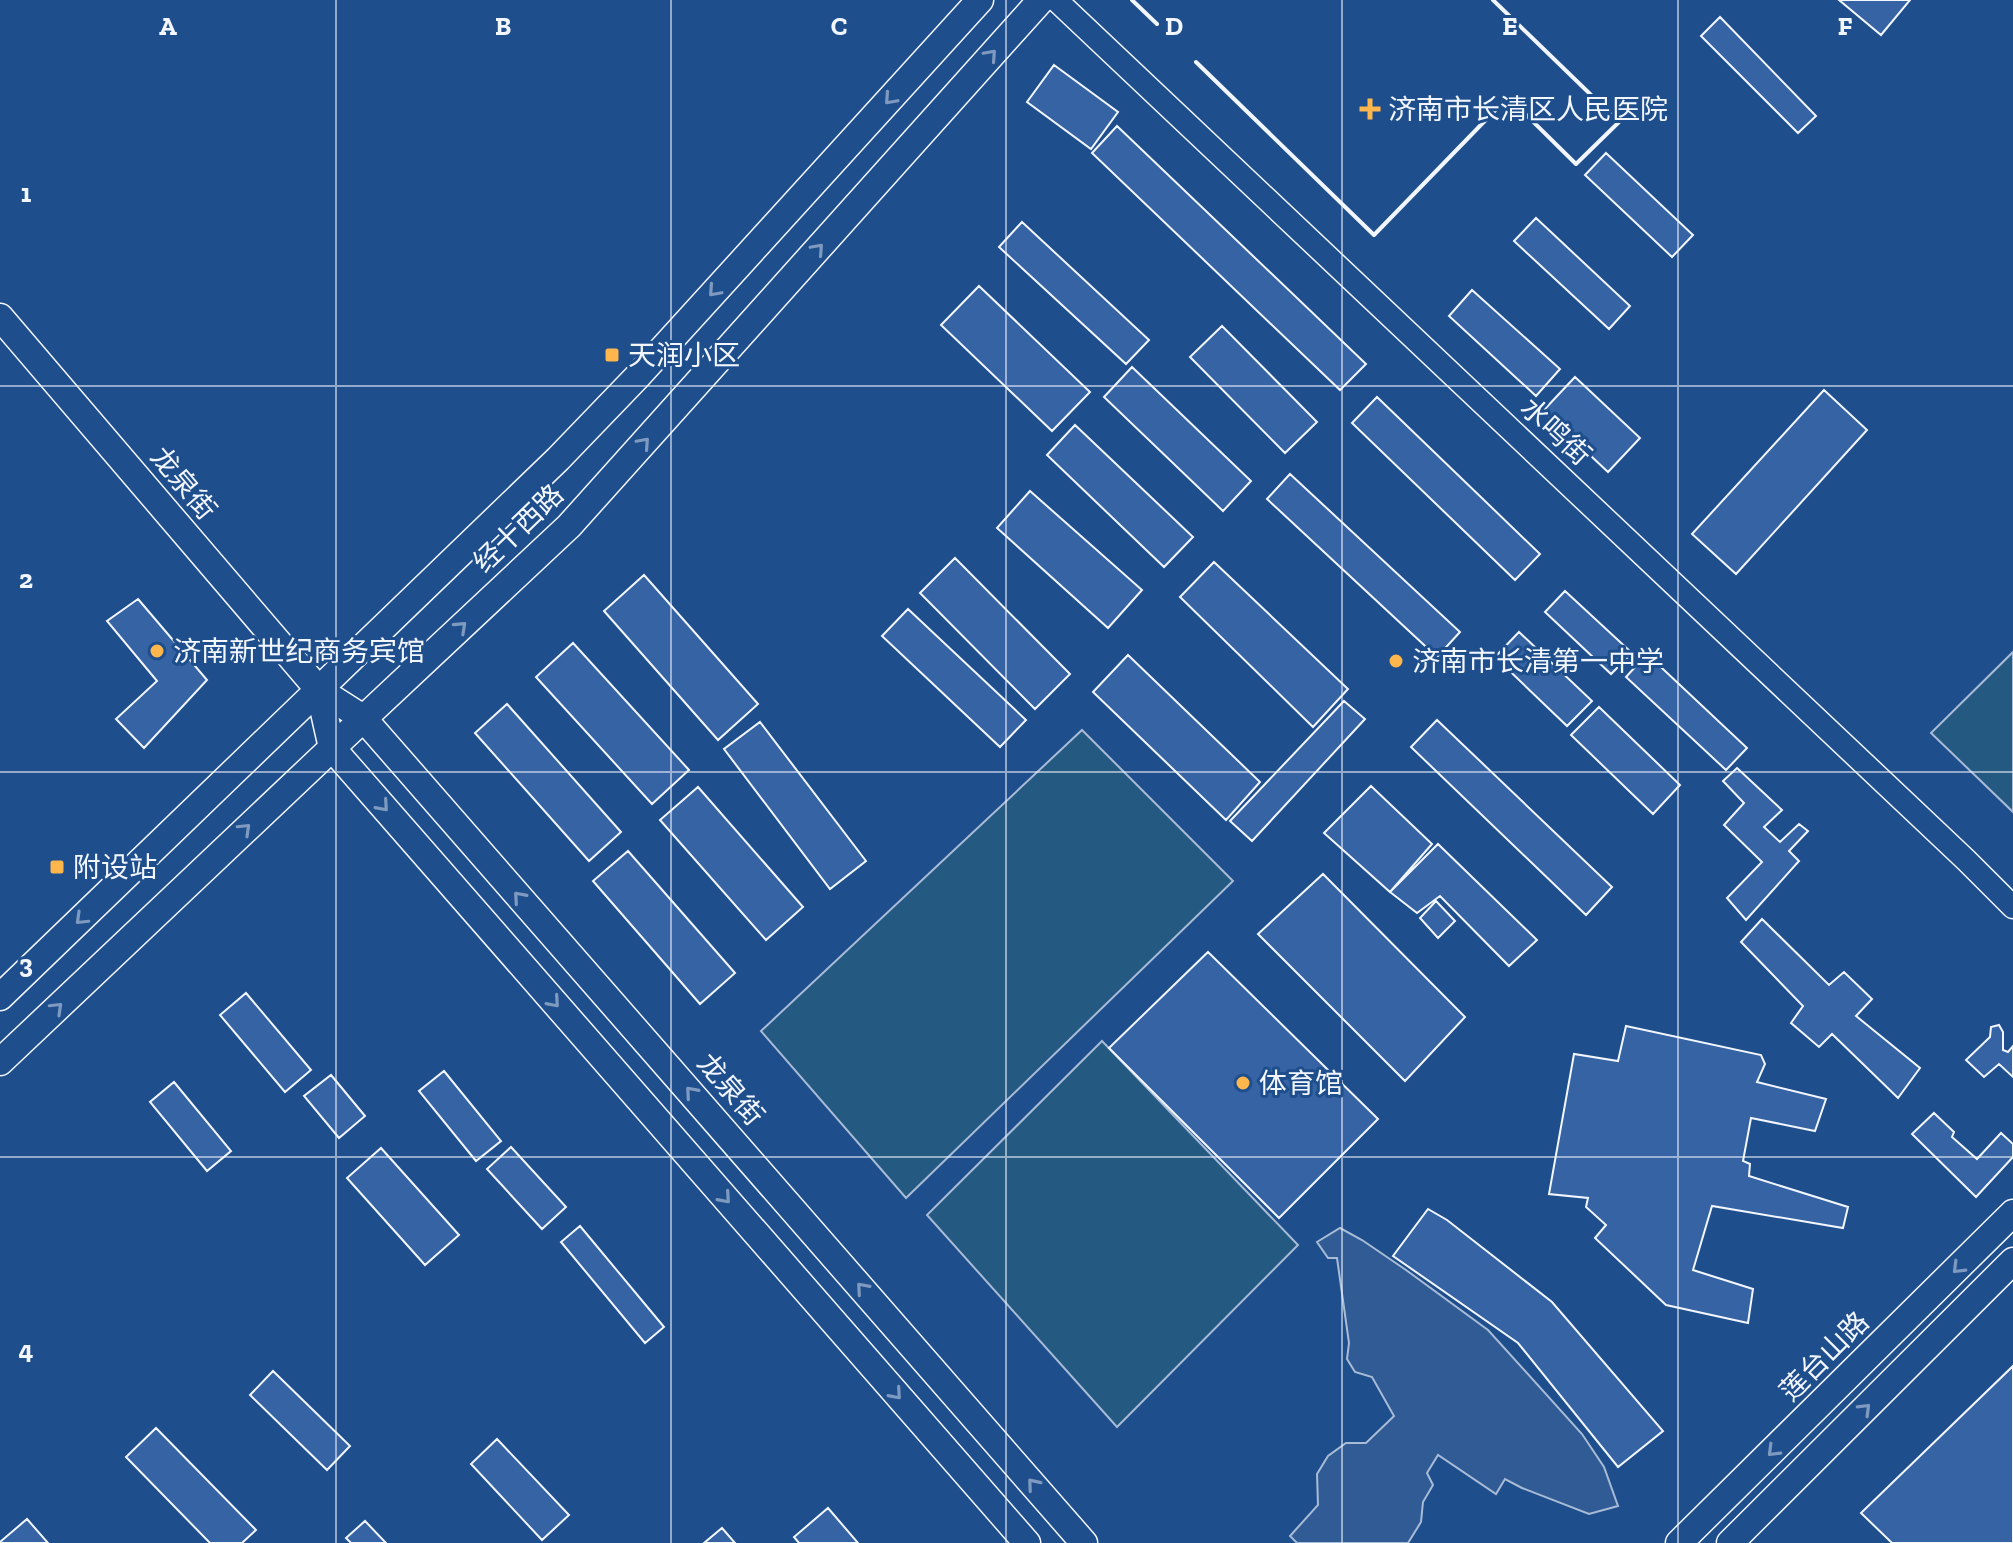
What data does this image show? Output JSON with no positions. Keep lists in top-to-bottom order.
{
  "streets": {
    "main road": ["龙泉街", "经十西路", "莲台山路"],
    "street": ["水鸣街"]
  },
  "crossings": [
    ["龙泉街", "经十西路"]
  ],
  "places": {
    "health": ["济南市长清区人民医院"],
    "transit": ["天润小区", "附设站"],
    "other": ["济南新世纪商务宾馆", "济南市长清第一中学", "体育馆"]
  },
  "grid": {
    "columns": [
      "A",
      "B",
      "C",
      "D",
      "E",
      "F"
    ],
    "rows": [
      "1",
      "2",
      "3",
      "4"
    ]
  }
}
